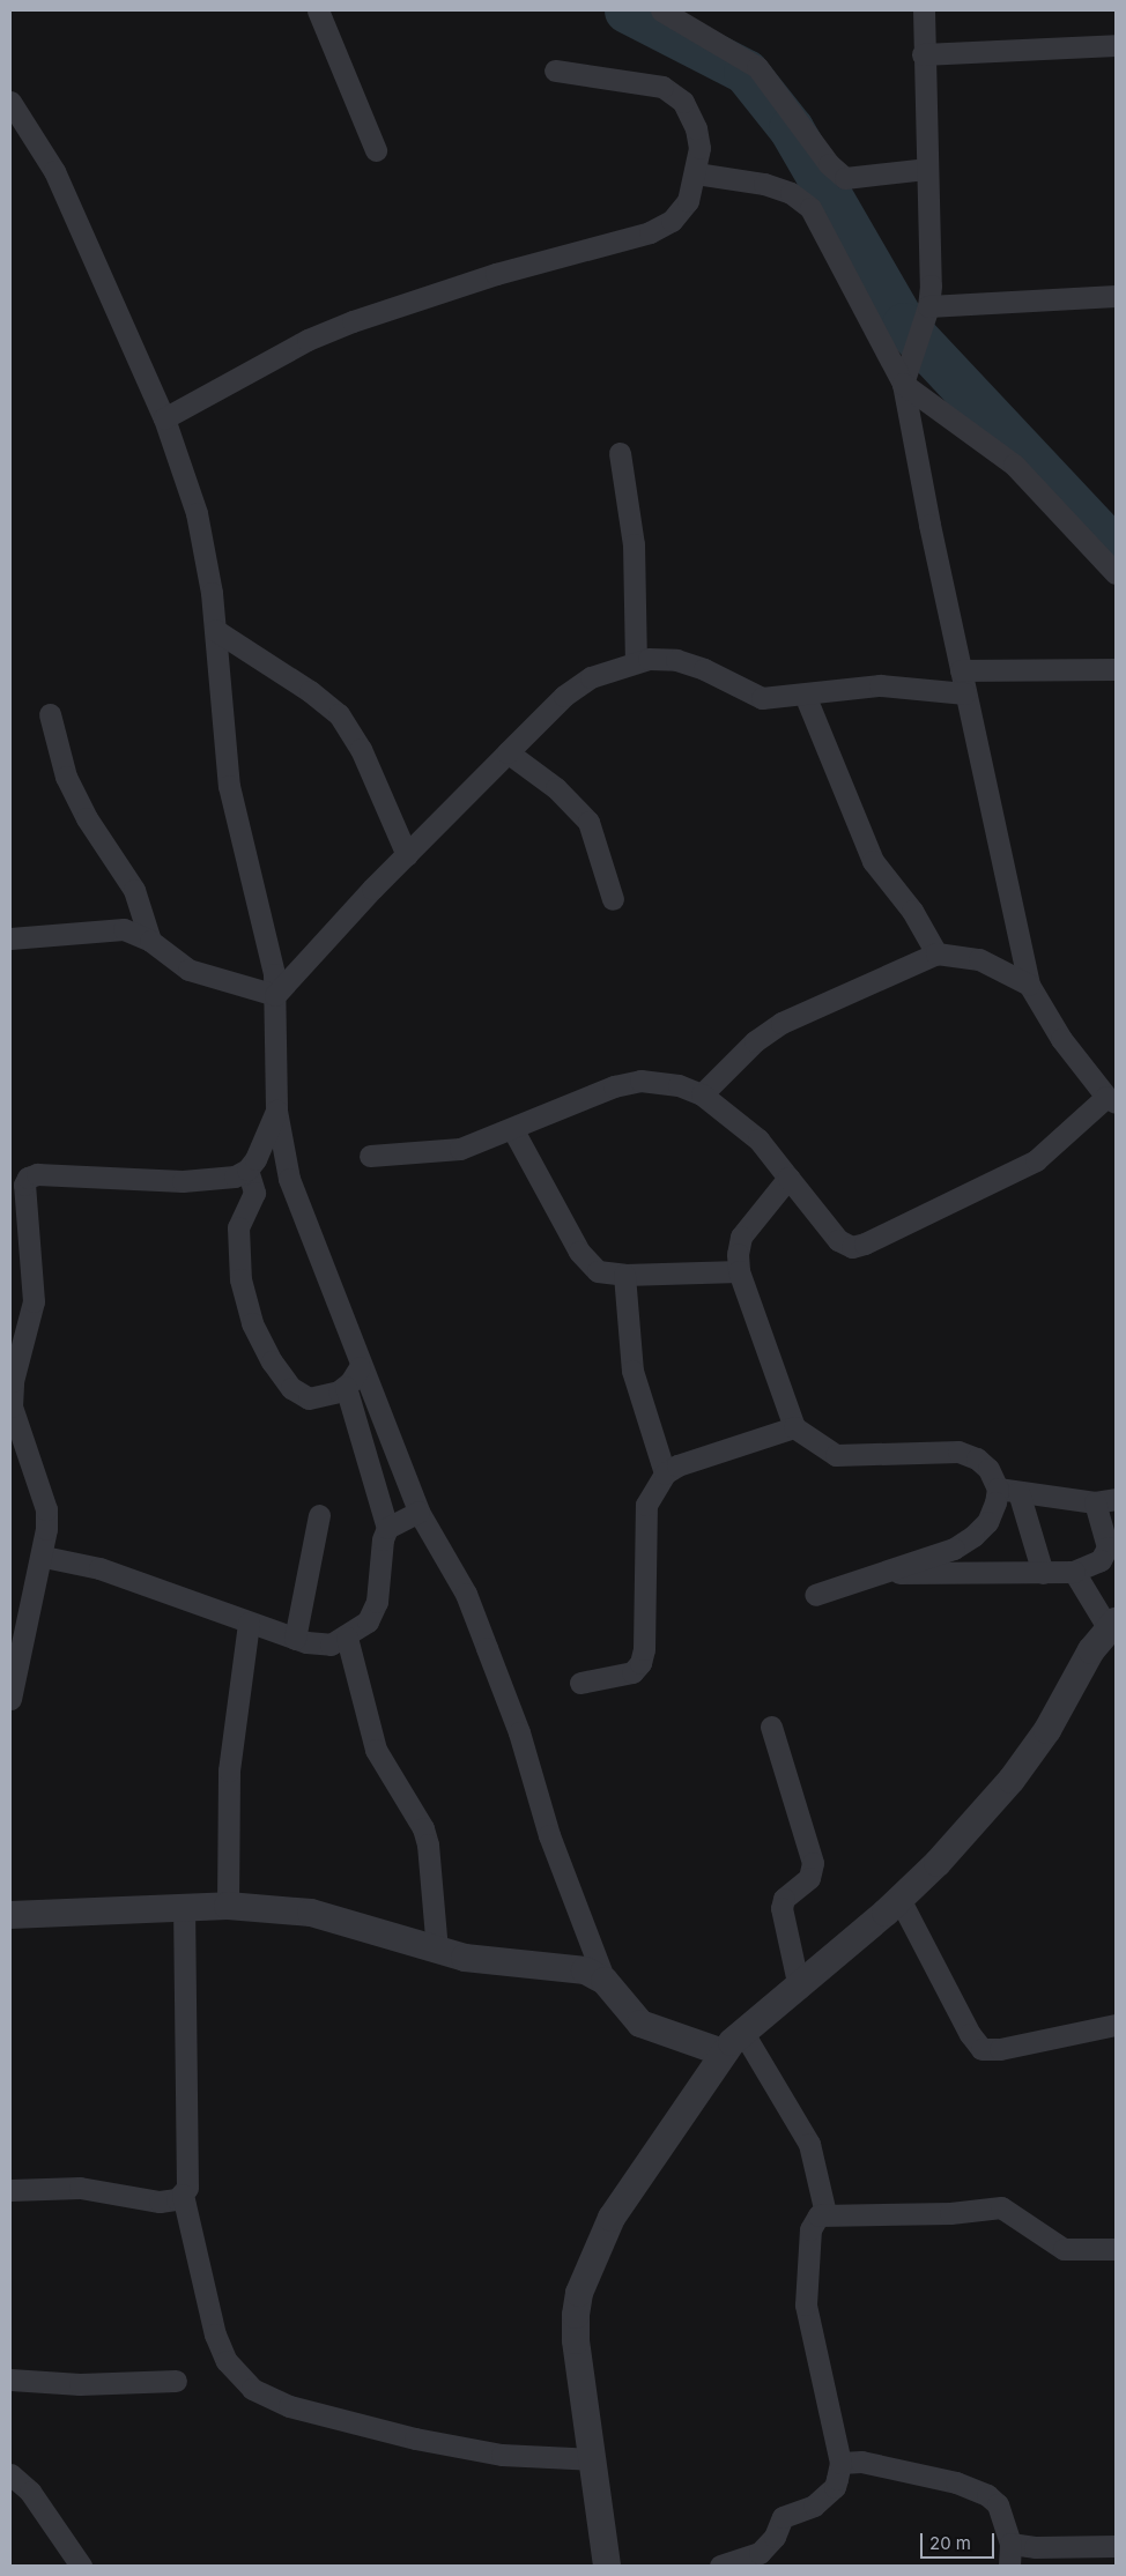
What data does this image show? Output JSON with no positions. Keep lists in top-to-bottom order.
{
  "scale_bar": "20 m"
}
